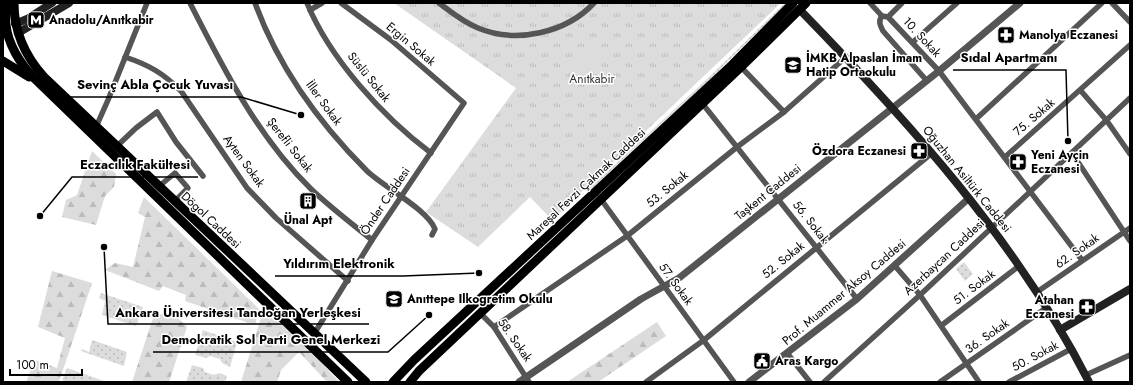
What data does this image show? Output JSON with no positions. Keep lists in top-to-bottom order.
{
  "streets": {
    "main road": ["Oğuzhan Asiltürk Caddesi", "Mareşal Fevzi Çakmak Caddesi", "Dögol Caddesi"],
    "street": [
      "10. Sokak",
      "Ergin Sokak",
      "Süslü Sokak",
      "İller Sokak",
      "75. Sokak",
      "Şerefli Sokak",
      "Ayten Sokak",
      "53. Sokak",
      "Taşkent Caddesi",
      "Önder Caddesi",
      "56. Sokak",
      "62. Sokak",
      "Azerbaycan Caddesi",
      "52. Sokak",
      "57. Sokak",
      "51. Sokak",
      "Prof. Muammer Aksoy Caddesi",
      "36. Sokak",
      "58. Sokak",
      "50. Sokak"
    ]
  },
  "crossings": [
    ["10. Sokak", "75. Sokak"],
    ["10. Sokak", "Taşkent Caddesi"],
    ["10. Sokak", "62. Sokak"],
    ["10. Sokak", "Azerbaycan Caddesi"],
    ["Ergin Sokak", "Önder Caddesi"],
    ["Süslü Sokak", "Önder Caddesi"],
    ["İller Sokak", "Önder Caddesi"],
    ["Şerefli Sokak", "Önder Caddesi"],
    ["Ayten Sokak", "Önder Caddesi"],
    ["Oğuzhan Asiltürk Caddesi", "Mareşal Fevzi Çakmak Caddesi"],
    ["Oğuzhan Asiltürk Caddesi", "53. Sokak"],
    ["Oğuzhan Asiltürk Caddesi", "Taşkent Caddesi"],
    ["Oğuzhan Asiltürk Caddesi", "62. Sokak"],
    ["Oğuzhan Asiltürk Caddesi", "Azerbaycan Caddesi"],
    ["Oğuzhan Asiltürk Caddesi", "52. Sokak"],
    ["Oğuzhan Asiltürk Caddesi", "51. Sokak"],
    ["Oğuzhan Asiltürk Caddesi", "Prof. Muammer Aksoy Caddesi"],
    ["Oğuzhan Asiltürk Caddesi", "36. Sokak"],
    ["Oğuzhan Asiltürk Caddesi", "50. Sokak"],
    ["Mareşal Fevzi Çakmak Caddesi", "56. Sokak"],
    ["Mareşal Fevzi Çakmak Caddesi", "57. Sokak"],
    ["Mareşal Fevzi Çakmak Caddesi", "58. Sokak"],
    ["53. Sokak", "56. Sokak"],
    ["53. Sokak", "57. Sokak"],
    ["53. Sokak", "58. Sokak"],
    ["Taşkent Caddesi", "56. Sokak"],
    ["Taşkent Caddesi", "57. Sokak"],
    ["Taşkent Caddesi", "58. Sokak"],
    ["Önder Caddesi", "Dögol Caddesi"],
    ["56. Sokak", "52. Sokak"],
    ["56. Sokak", "Prof. Muammer Aksoy Caddesi"],
    ["52. Sokak", "57. Sokak"]
  ],
  "parks": ["Anıtkabir"],
  "places": {
    "metro station": ["Anadolu/Anıtkabir"],
    "pharmacy": [
      "Manolya Eczanesi",
      "Özdora Eczanesi",
      "Yeni Ayçin Eczanesi",
      "Atahan Eczanesi"
    ],
    "school or university": ["İMKB Alpaslan İmam Hatip Ortaokulu", "Anıttepe Ilkogretim Okulu"],
    "other": [
      "Sevinç Abla Çocuk Yuvası",
      "Sıdal Apartmanı",
      "Eczacılık Fakültesi",
      "Ankara Üniversitesi Tandoğan Yerleşkesi",
      "Yıldırım Elektronik",
      "Demokratik Sol Parti Genel Merkezi"
    ],
    "building": ["Ünal Apt"],
    "public building": ["Aras Kargo"]
  },
  "scale_bar": "100 m"
}
